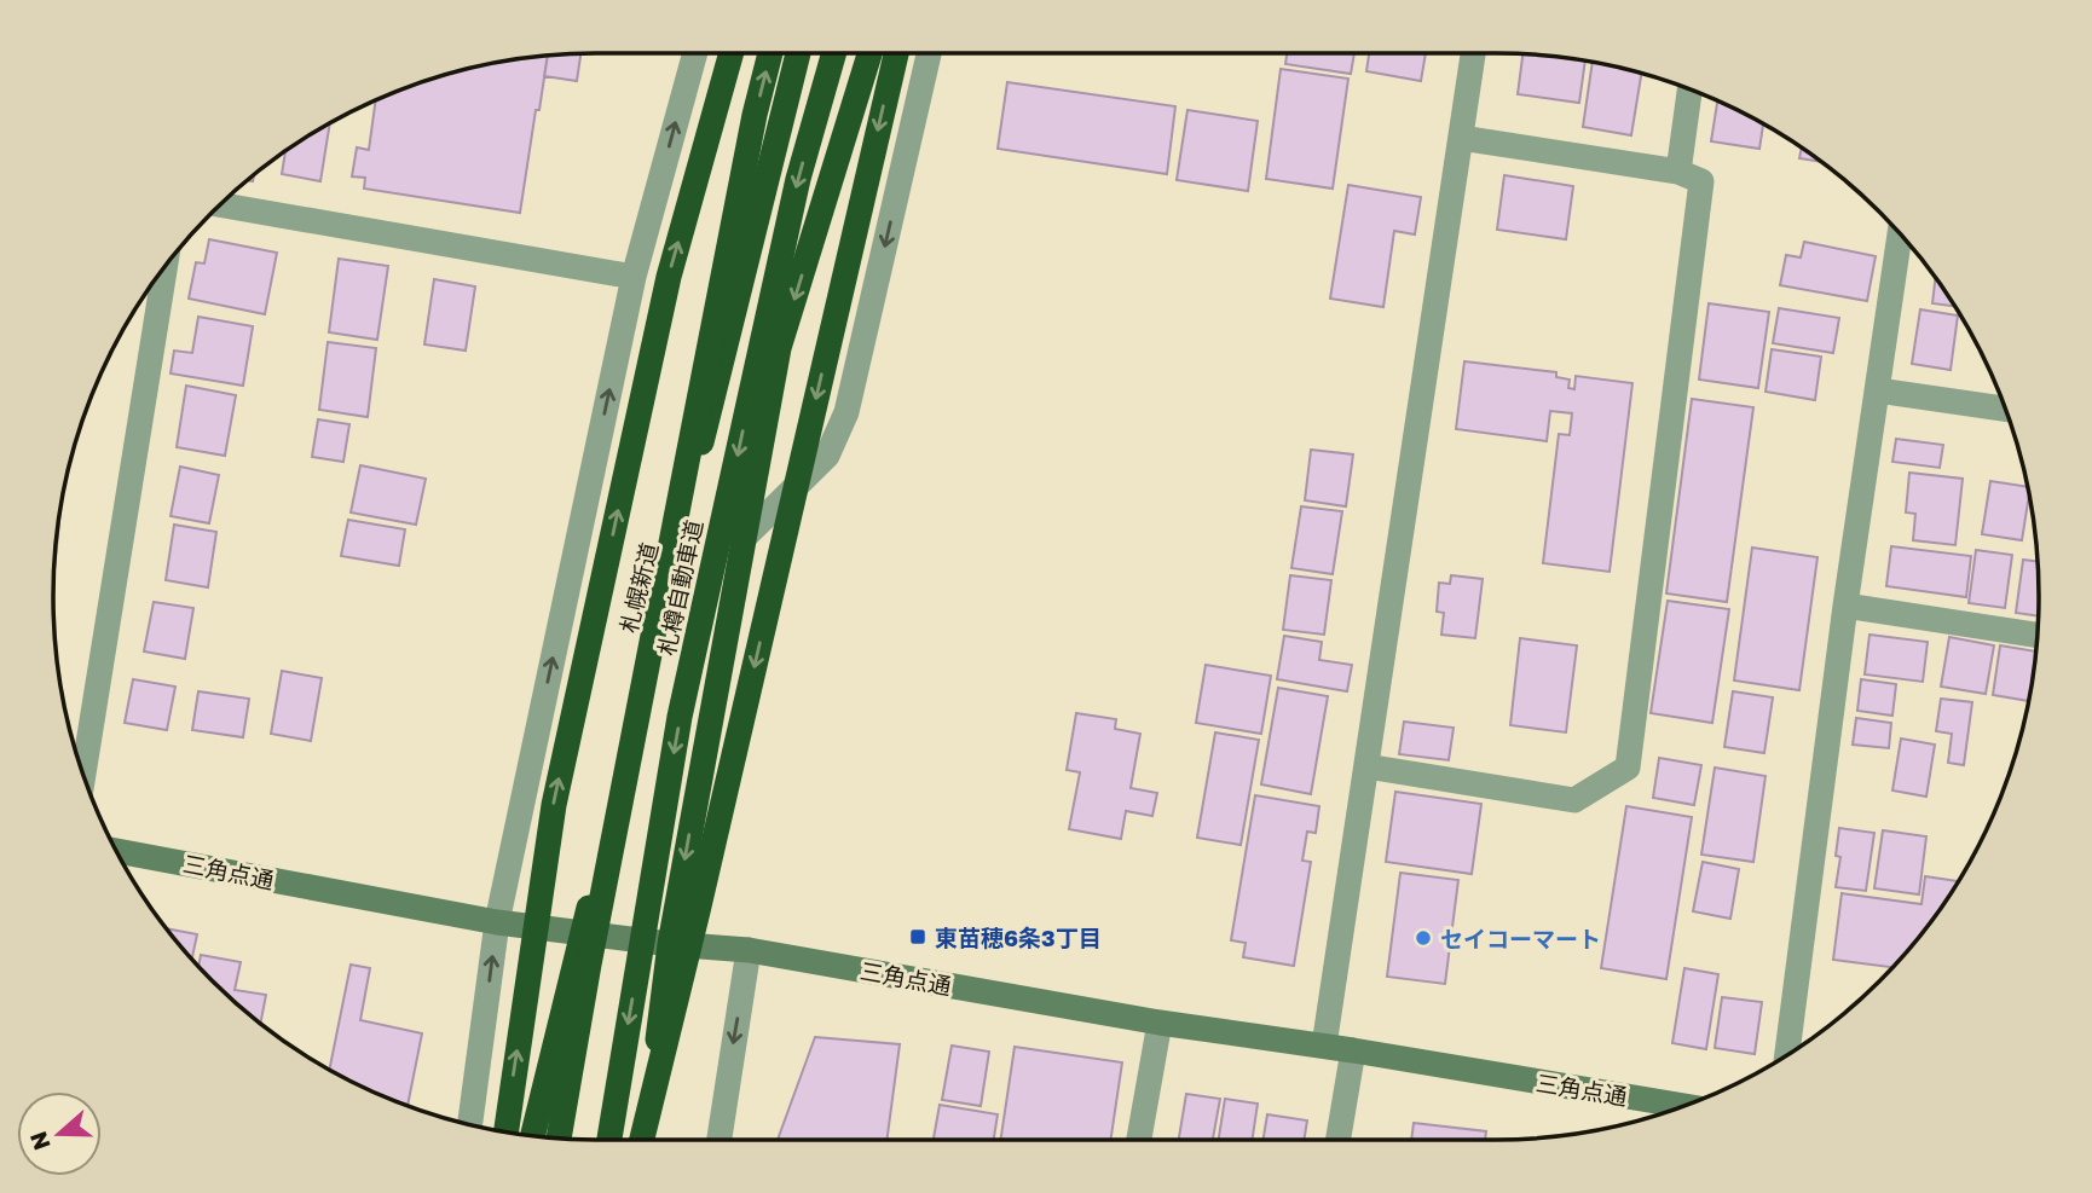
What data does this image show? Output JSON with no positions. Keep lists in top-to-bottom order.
{
  "streets": {
    "highway": ["札幌新道", "札樽自動車道"],
    "street": ["三角点通"]
  },
  "crossings": [
    ["札幌新道", "三角点通"]
  ],
  "places": {
    "transit": ["東苗穂6条3丁目"],
    "other": ["セイコーマート"]
  },
  "north": "left"
}
